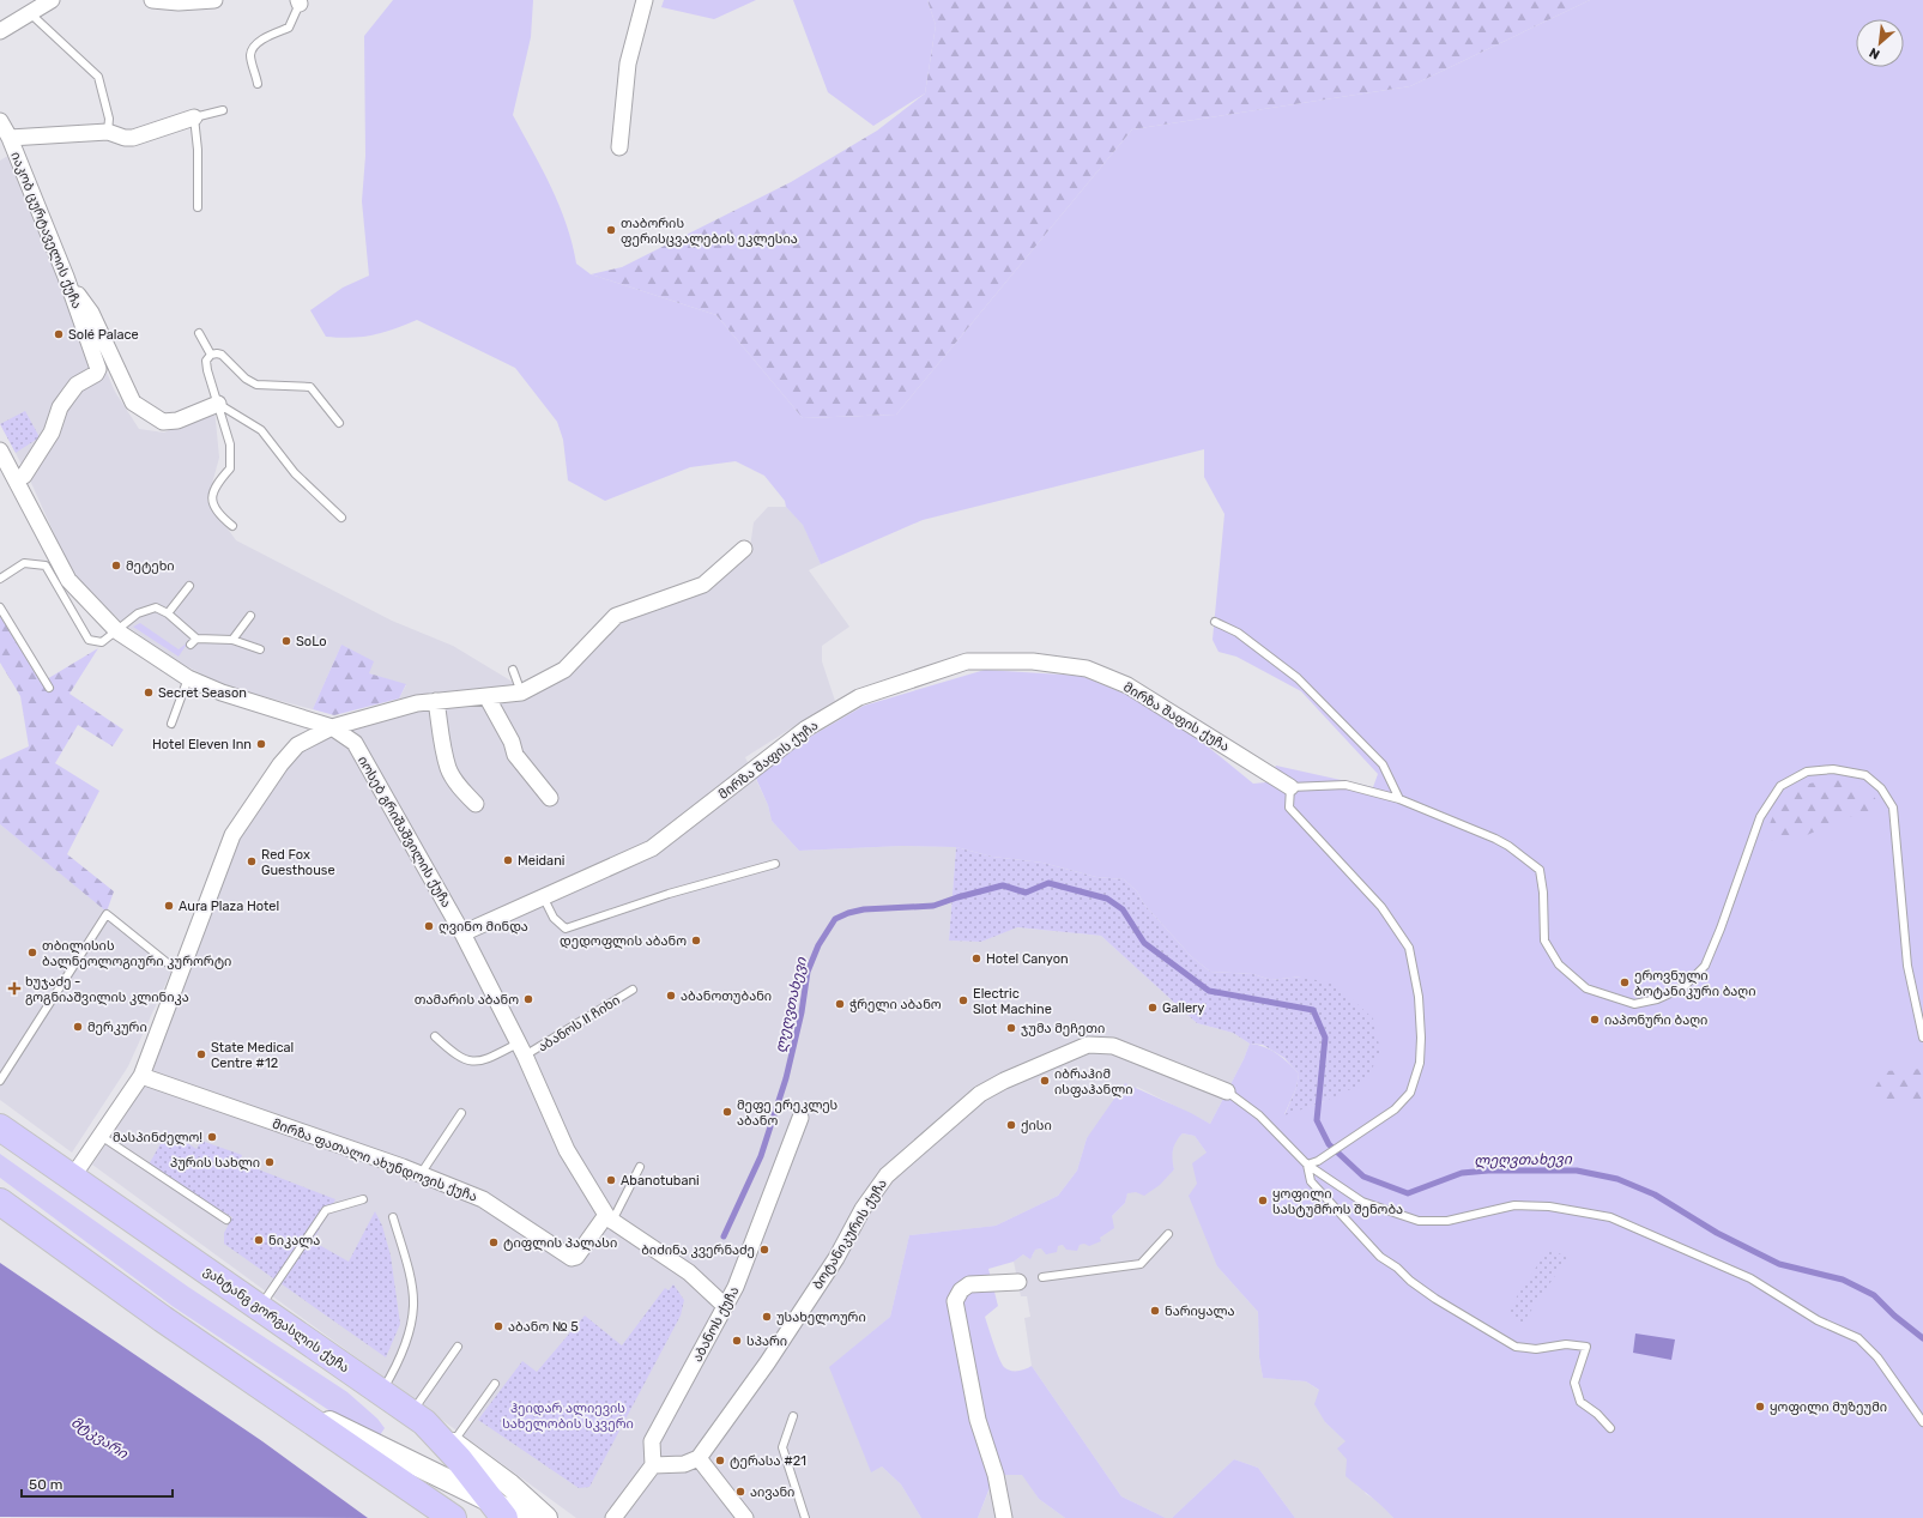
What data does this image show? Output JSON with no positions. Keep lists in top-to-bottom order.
{
  "streets": {
    "highway": ["ვახტანგ გორგასლის ქუჩა"],
    "street": [
      "იაკობ ცურტაველის ქუჩა",
      "მირზა შაფის ქუჩა",
      "იოსებ გრიშაშვილის ქუჩა",
      "მირზა ფათალი ახუნდოვის ქუჩა",
      "ბოტანიკურის ქუჩა",
      "აბანოს ქუჩა"
    ],
    "lane": ["აბანოს II ჩიხი"]
  },
  "crossings": [
    ["იაკობ ცურტაველის ქუჩა", "იოსებ გრიშაშვილის ქუჩა"],
    ["მირზა შაფის ქუჩა", "იოსებ გრიშაშვილის ქუჩა"],
    ["იოსებ გრიშაშვილის ქუჩა", "აბანოს II ჩიხი"],
    ["იოსებ გრიშაშვილის ქუჩა", "მირზა ფათალი ახუნდოვის ქუჩა"],
    ["იოსებ გრიშაშვილის ქუჩა", "აბანოს ქუჩა"]
  ],
  "water": ["ლეღვთახევი", "მტკვარი"],
  "parks": ["ჰეიდარ ალიევის სახელობის სკვერი"],
  "places": {
    "other": [
      "თაბორის ფერისცვალების ეკლესია",
      "Solé Palace",
      "მეტეხი",
      "SoLo",
      "Secret Season",
      "Hotel Eleven Inn",
      "Meidani",
      "Red Fox Guesthouse",
      "Aura Plaza Hotel",
      "ღვინო მინდა",
      "დედოფლის აბანო",
      "თბილისის ბალნეოლოგიური კურორტი",
      "Hotel Canyon",
      "ეროვნული ბოტანიკური ბაღი",
      "აბანოთუბანი",
      "თამარის აბანო",
      "Electric Slot Machine",
      "ჭრელი აბანო",
      "Gallery",
      "იაპონური ბაღი",
      "მერკური",
      "ჯუმა მეჩეთი",
      "State Medical Centre #12",
      "იბრაჰიმ ისფაჰანლი",
      "მეფე ერეკლეს აბანო",
      "ქისი",
      "მასპინძელო!",
      "პურის სახლი",
      "Abanotubani",
      "ყოფილი სასტუმროს შენობა",
      "ნიკალა",
      "ტიფლის პალასი",
      "ბიძინა კვერნაძე",
      "ნარიყალა",
      "უსახელოური",
      "აბანო № 5",
      "სპარი",
      "ყოფილი მუზეუმი",
      "ტერასა #21",
      "აივანი"
    ],
    "health": ["ხუჯაძე - გოგნიაშვილის კლინიკა"]
  },
  "scale_bar": "50 m",
  "north": "bottom left"
}
